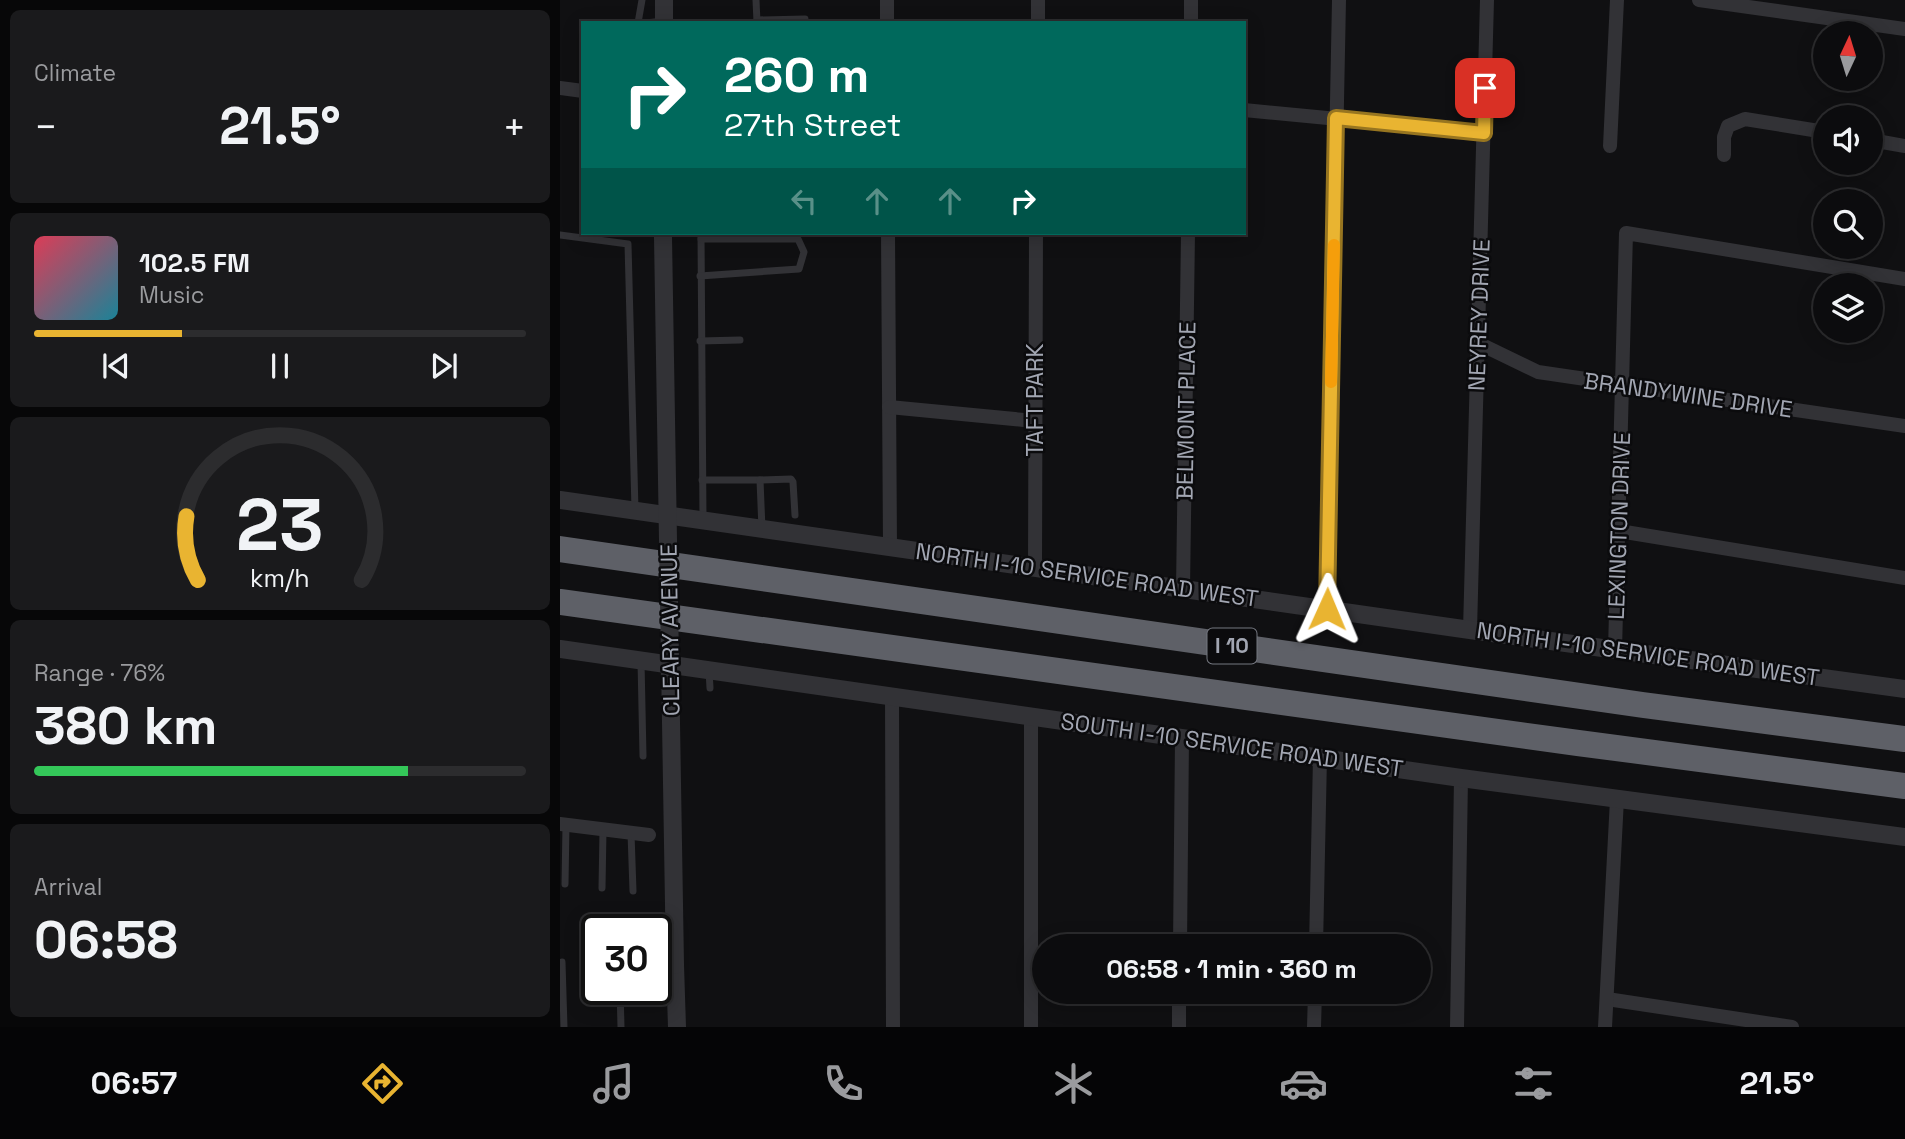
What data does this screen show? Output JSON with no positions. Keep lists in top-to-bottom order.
{
  "streets": {
    "highway": ["I 10"],
    "street": [
      "NEYREY DRIVE",
      "BRANDYWINE DRIVE",
      "TAFT PARK",
      "BELMONT PLACE",
      "LEXINGTON DRIVE",
      "NORTH I-10 SERVICE ROAD WEST",
      "CLEARY AVENUE",
      "SOUTH I-10 SERVICE ROAD WEST"
    ]
  },
  "crossings": [
    ["NEYREY DRIVE", "BRANDYWINE DRIVE"],
    ["NEYREY DRIVE", "NORTH I-10 SERVICE ROAD WEST"],
    ["BRANDYWINE DRIVE", "LEXINGTON DRIVE"],
    ["TAFT PARK", "NORTH I-10 SERVICE ROAD WEST"],
    ["BELMONT PLACE", "NORTH I-10 SERVICE ROAD WEST"],
    ["LEXINGTON DRIVE", "NORTH I-10 SERVICE ROAD WEST"]
  ],
  "north": "top",
  "page": {
    "tile": [
      "Climate",
      ["Range · 76%", "380 km"],
      ["Arrival", "06:58"]
    ],
    "turn": ["260 m", "27th Street"],
    "heat": ["−", "21.5°", "+"],
    "song": ["102.5 FM", "Music"],
    "limit": "30",
    "trip": "06:58 · 1 min · 360 m",
    "tabs": ["06:57", "21.5°"],
    "gauge": ["23", "km/h"]
  }
}
